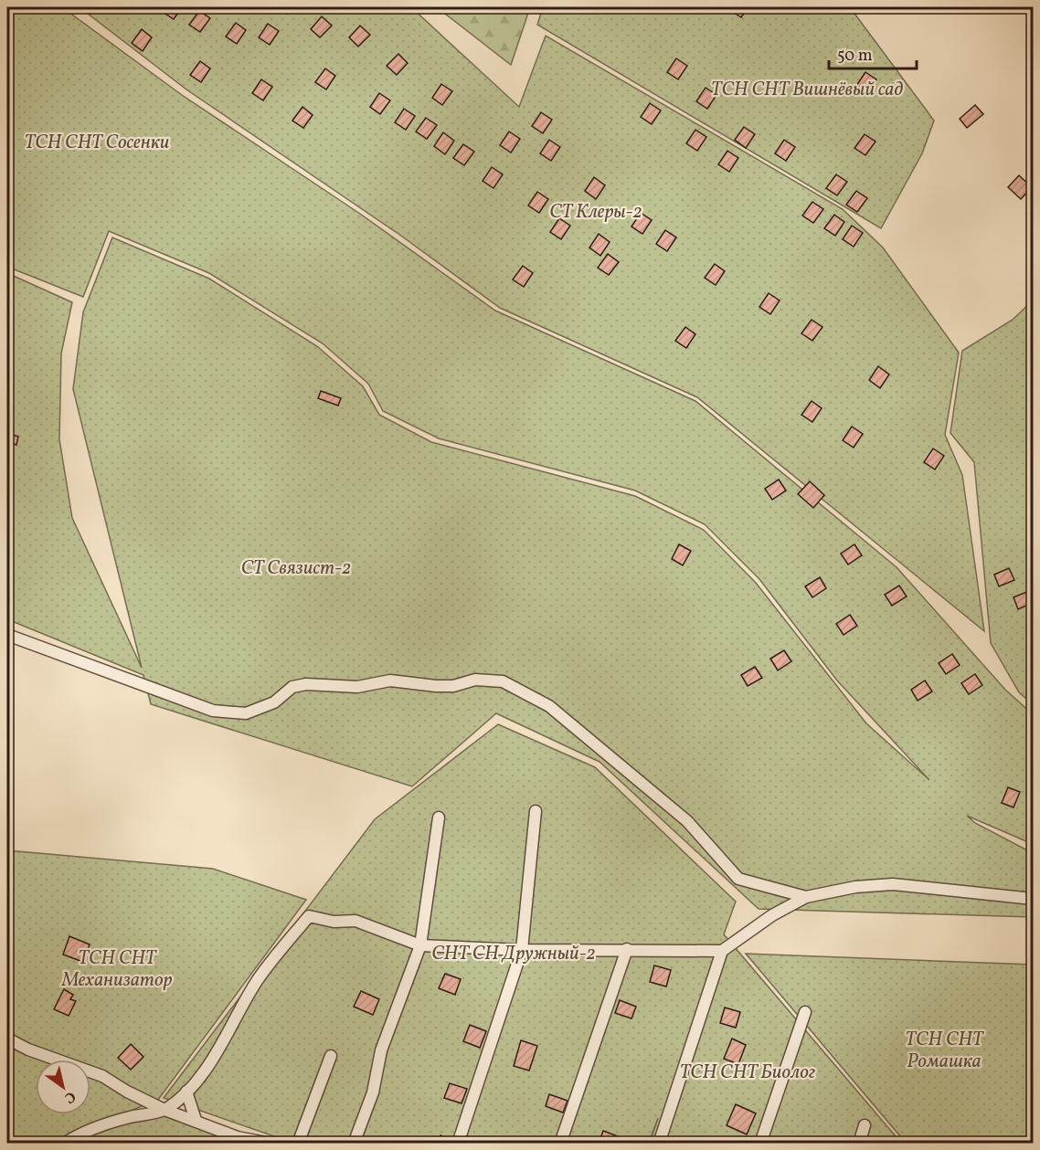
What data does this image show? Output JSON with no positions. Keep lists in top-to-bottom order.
{
  "parks": [
    "ТСН СНТ Вишнёвый сад",
    "ТСН СНТ Сосенки",
    "СТ Клеры-2",
    "СТ Связист-2",
    "СНТ СН Дружный-2",
    "ТСН СНТ Механизатор",
    "ТСН СНТ Ромашка",
    "ТСН СНТ Биолог"
  ],
  "scale_bar": "50 m",
  "north": "bottom right"
}
